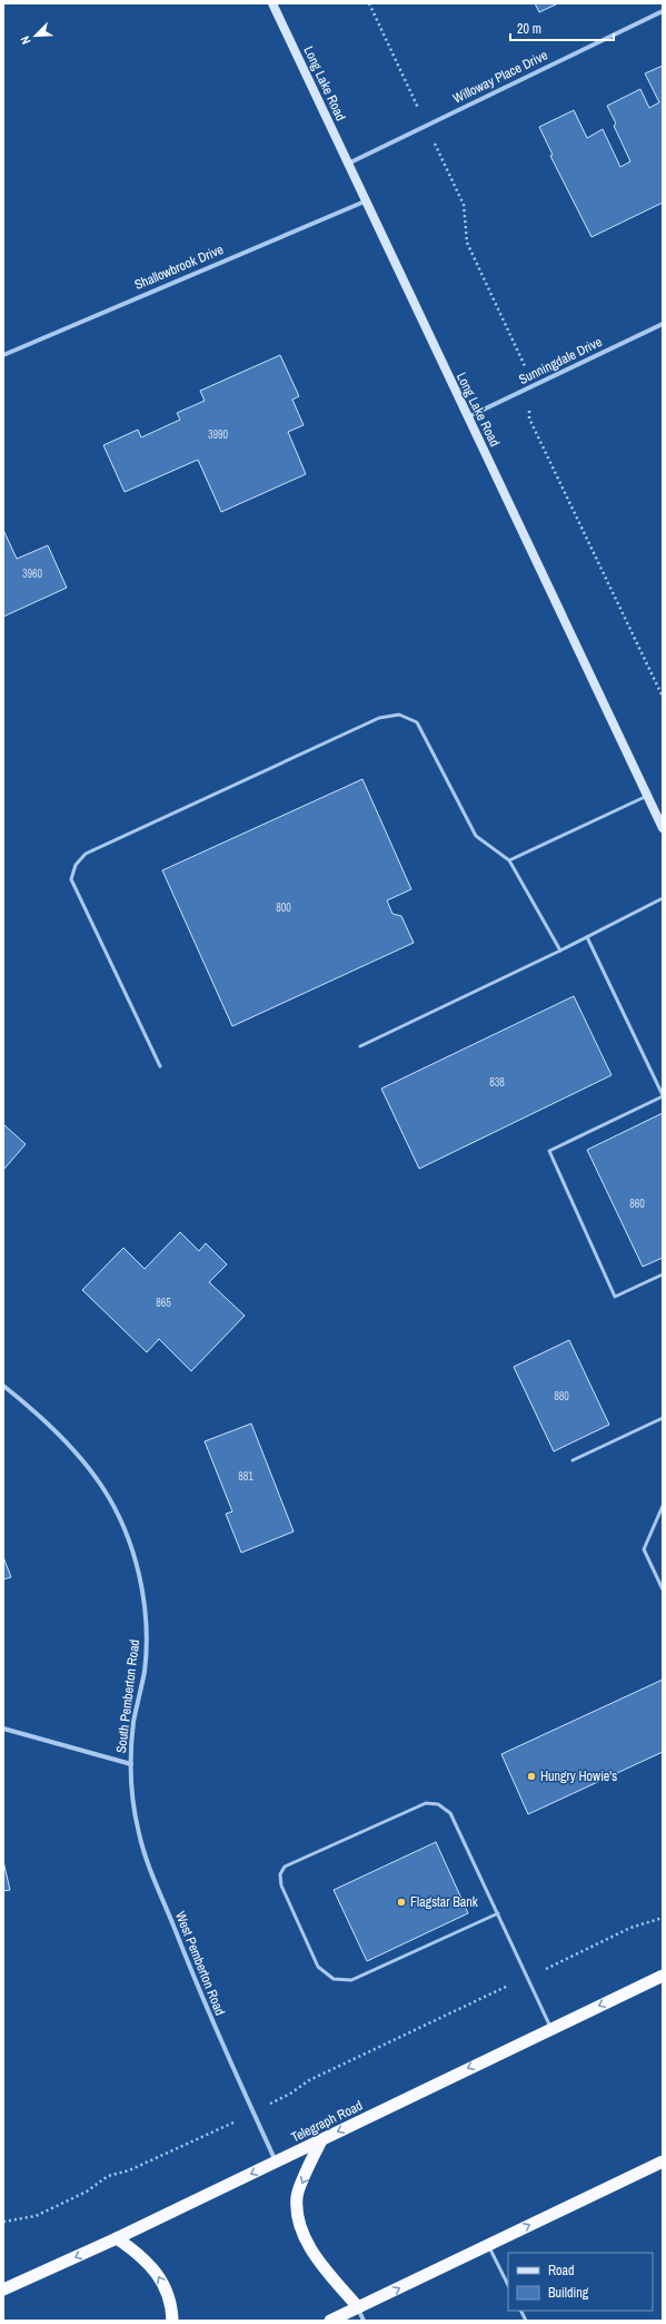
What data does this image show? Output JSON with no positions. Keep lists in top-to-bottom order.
{
  "streets": {
    "highway": ["Telegraph Road"],
    "main road": ["Long Lake Road"],
    "street": [
      "Willoway Place Drive",
      "Shallowbrook Drive",
      "Sunningdale Drive",
      "South Pemberton Road",
      "West Pemberton Road"
    ]
  },
  "crossings": [
    ["Willoway Place Drive", "Long Lake Road"],
    ["Long Lake Road", "Shallowbrook Drive"],
    ["Long Lake Road", "Sunningdale Drive"],
    ["South Pemberton Road", "West Pemberton Road"],
    ["West Pemberton Road", "Telegraph Road"]
  ],
  "one_way": ["Telegraph Road"],
  "places": ["Hungry Howie's", "Flagstar Bank"],
  "house_numbers": [
    "3990",
    "3960",
    "800",
    "838",
    "860",
    "865",
    "880",
    "881"
  ],
  "legend": ["Road", "Building"],
  "scale_bar": "20 m",
  "north": "bottom left"
}
